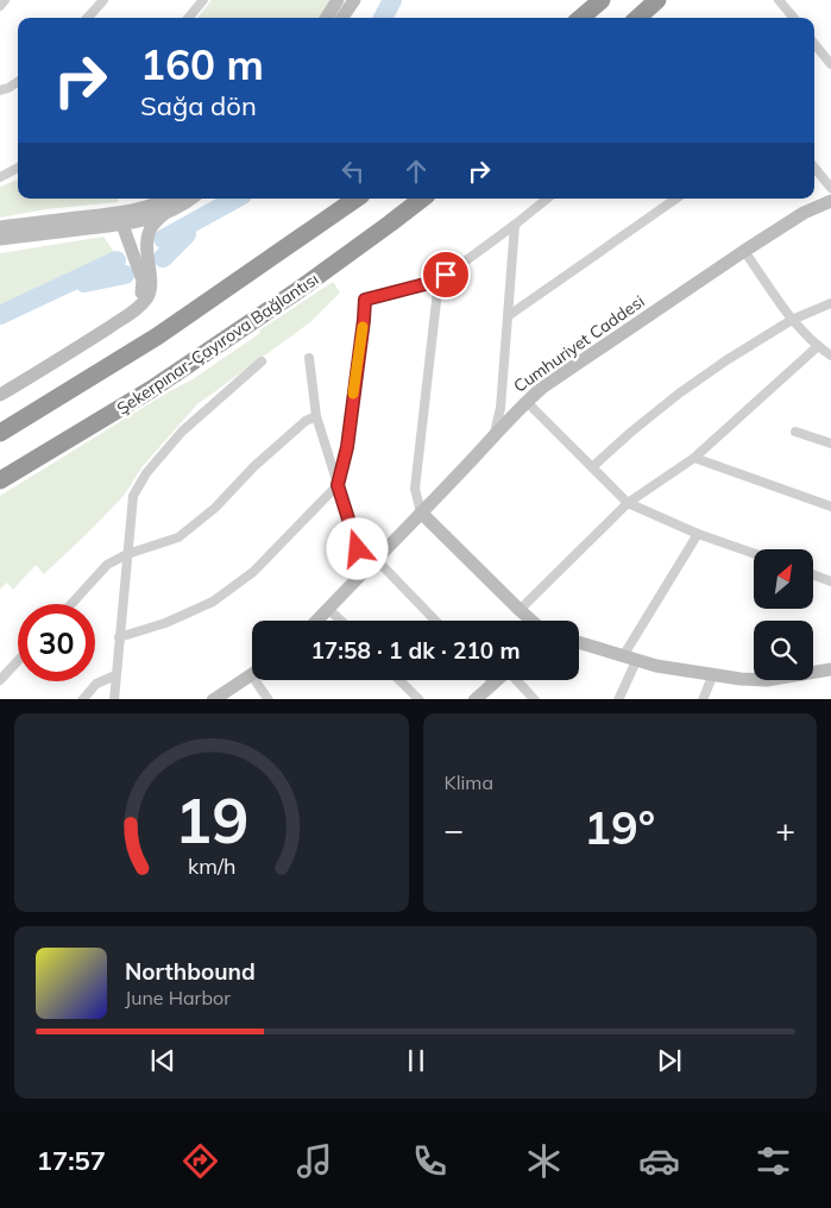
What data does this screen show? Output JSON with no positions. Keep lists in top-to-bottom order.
{
  "streets": {
    "highway": ["Şekerpınar-Çayırova Bağlantısı"],
    "street": ["Cumhuriyet Caddesi"]
  },
  "north": "top right",
  "page": {
    "turn": ["160 m", "Sağa dön"],
    "limit": "30",
    "trip": "17:58 · 1 dk · 210 m",
    "tile": "Klima",
    "heat": ["−", "19°", "+"],
    "song": ["Northbound", "June Harbor"],
    "tabs": "17:57",
    "gauge": ["19", "km/h"]
  }
}
